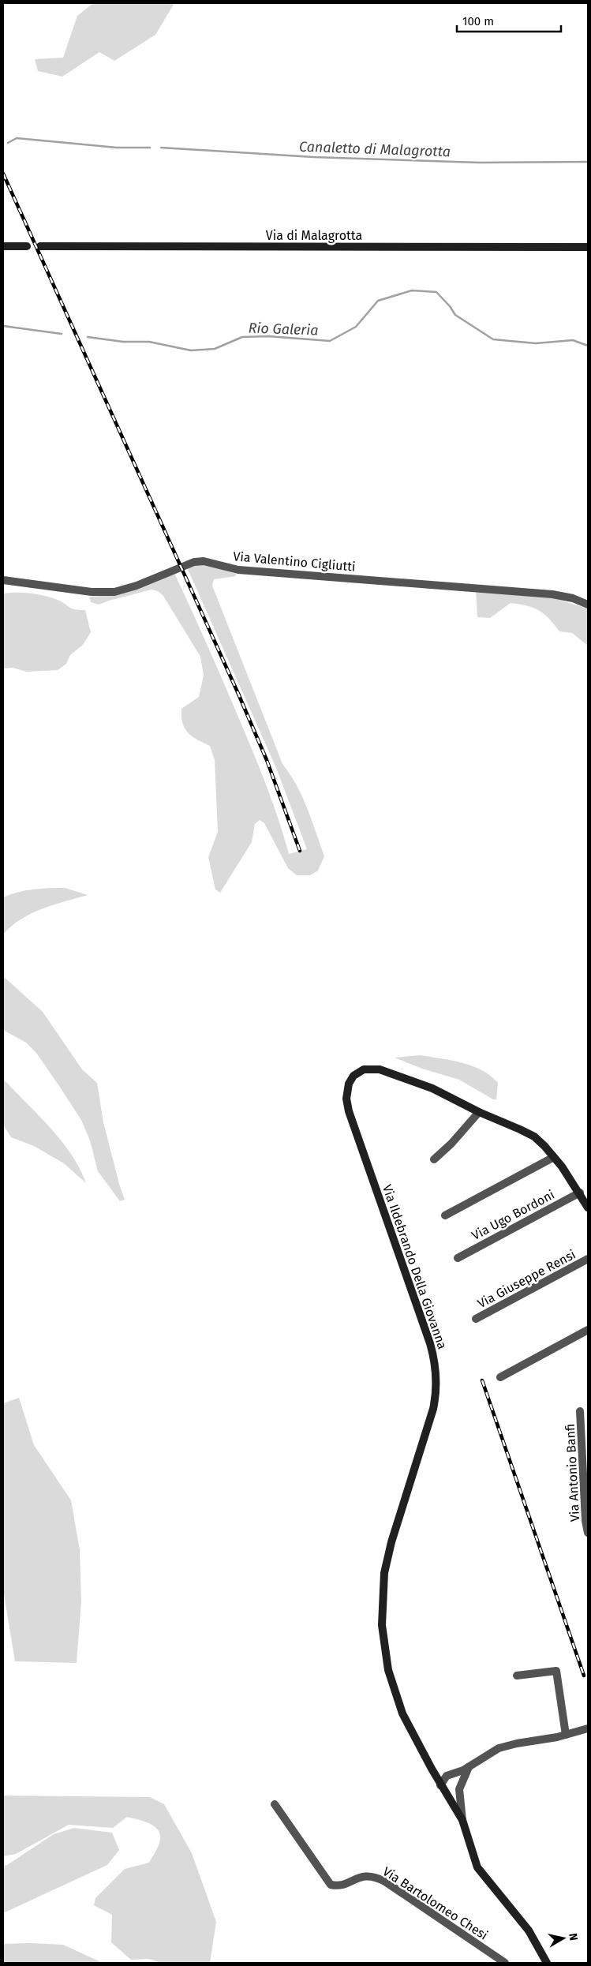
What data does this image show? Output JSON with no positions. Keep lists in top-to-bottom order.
{
  "streets": {
    "street": [
      "Via di Malagrotta",
      "Via Valentino Cigliutti",
      "Via Ugo Bordoni",
      "Via Ildebrando Della Giovanna",
      "Via Giuseppe Rensi",
      "Via Antonio Banfi",
      "Via Bartolomeo Chesi"
    ]
  },
  "crossings": [
    ["Via Ugo Bordoni", "Via Ildebrando Della Giovanna"]
  ],
  "water": ["Canaletto di Malagrotta", "Rio Galeria"],
  "scale_bar": "100 m",
  "north": "right"
}
